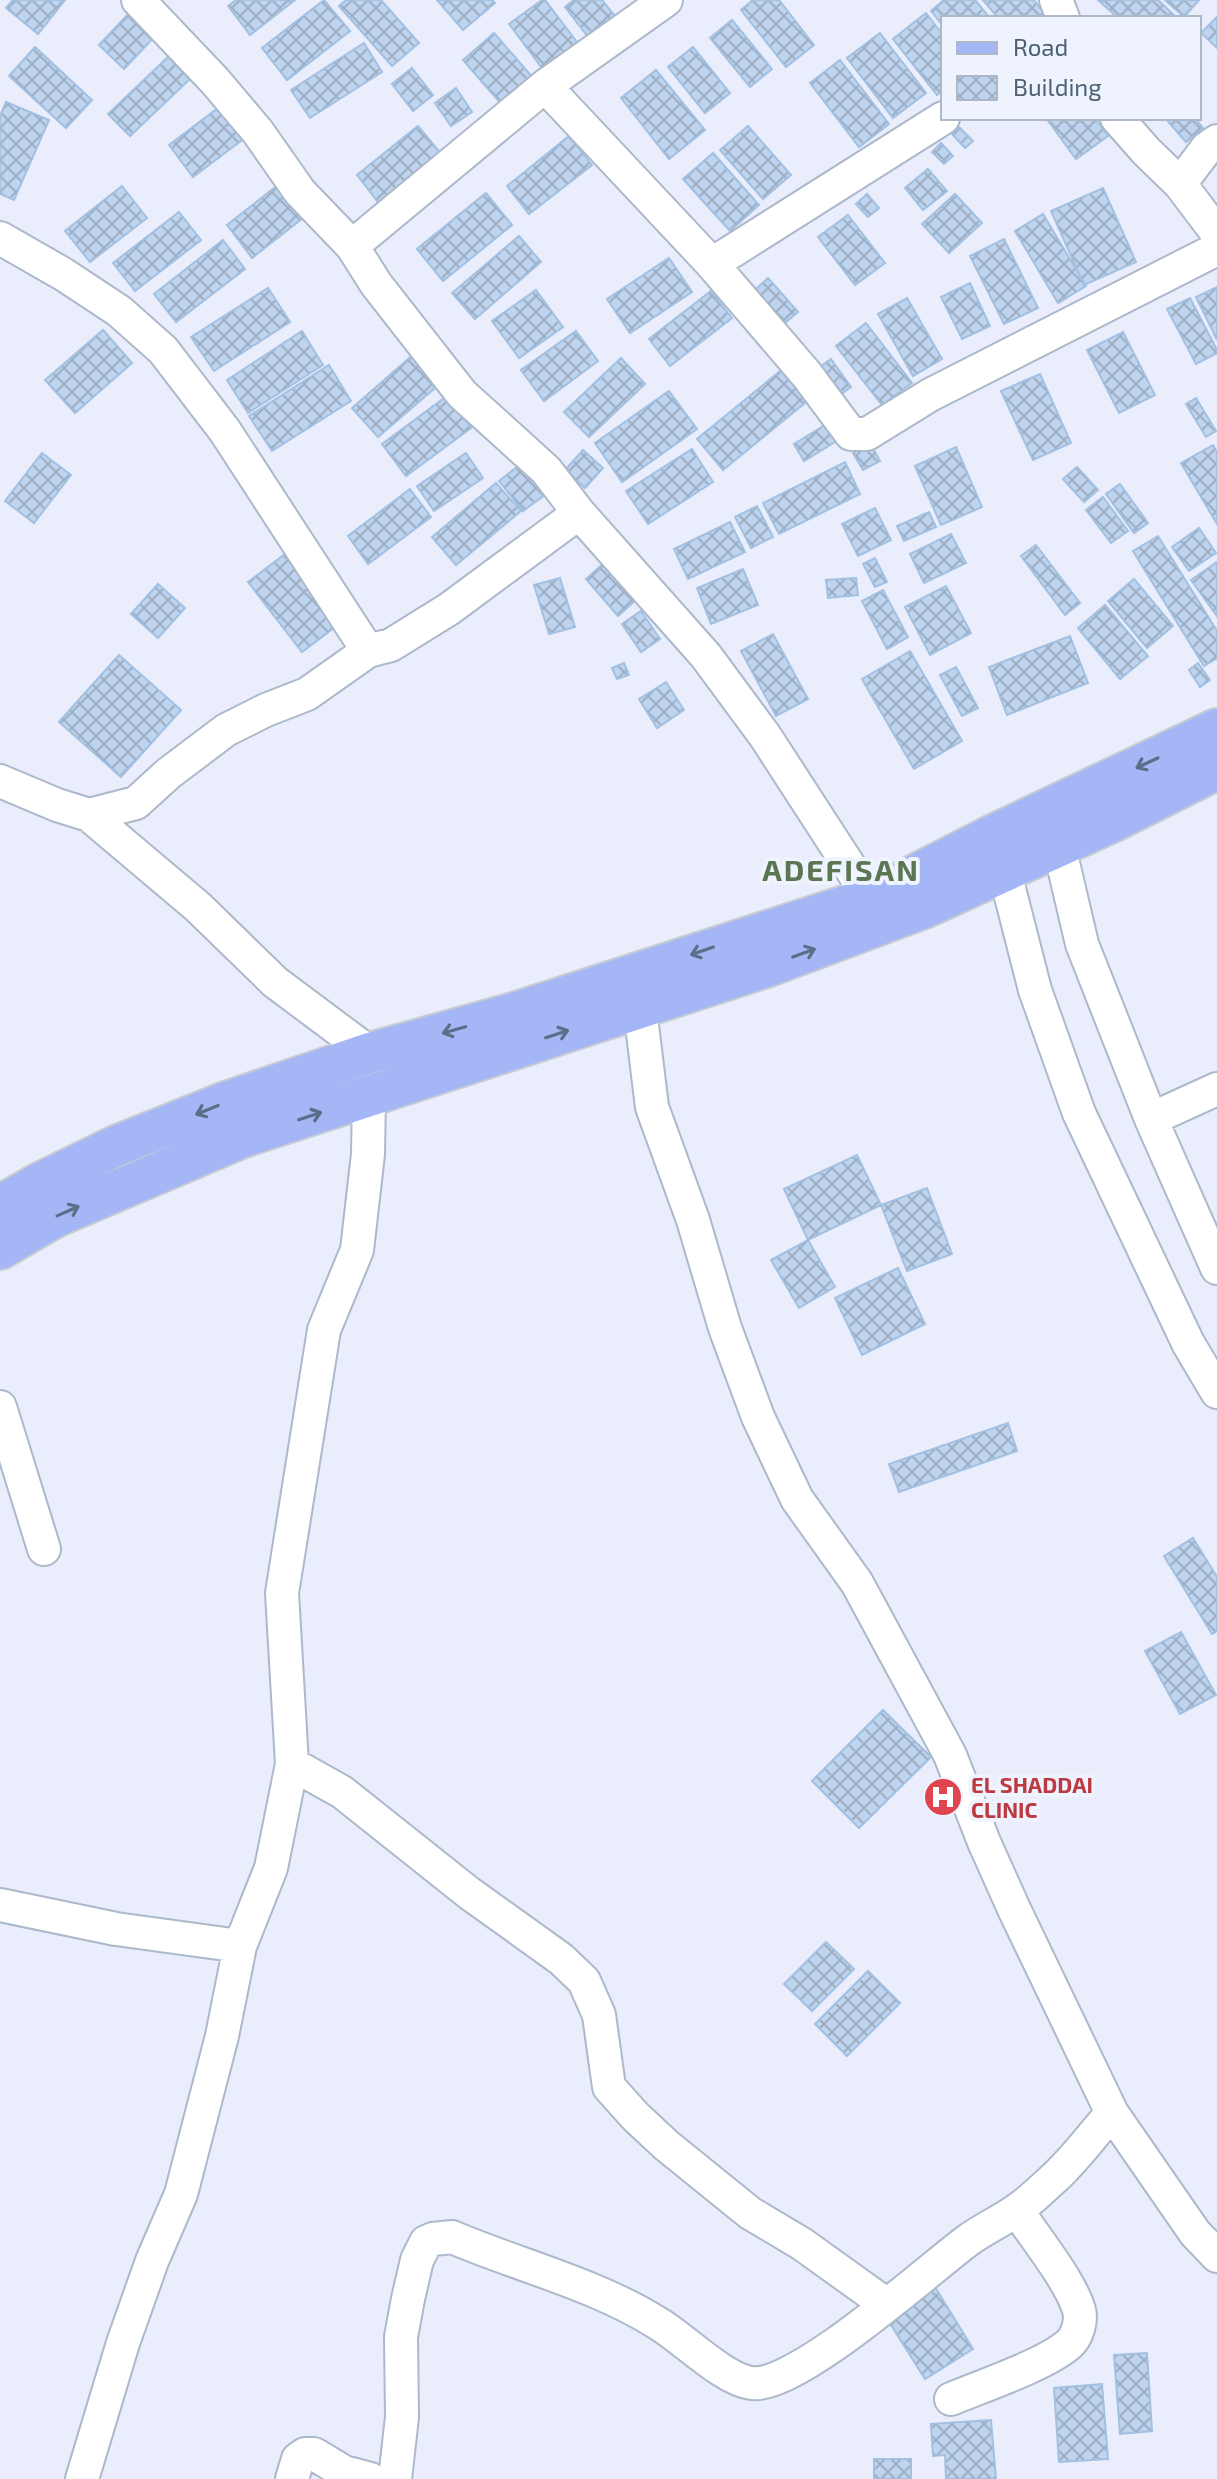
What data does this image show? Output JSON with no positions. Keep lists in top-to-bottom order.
{
  "districts": ["ADEFISAN"],
  "places": {
    "hospital": ["EL SHADDAI CLINIC"]
  },
  "legend": ["Road", "Building"]
}
